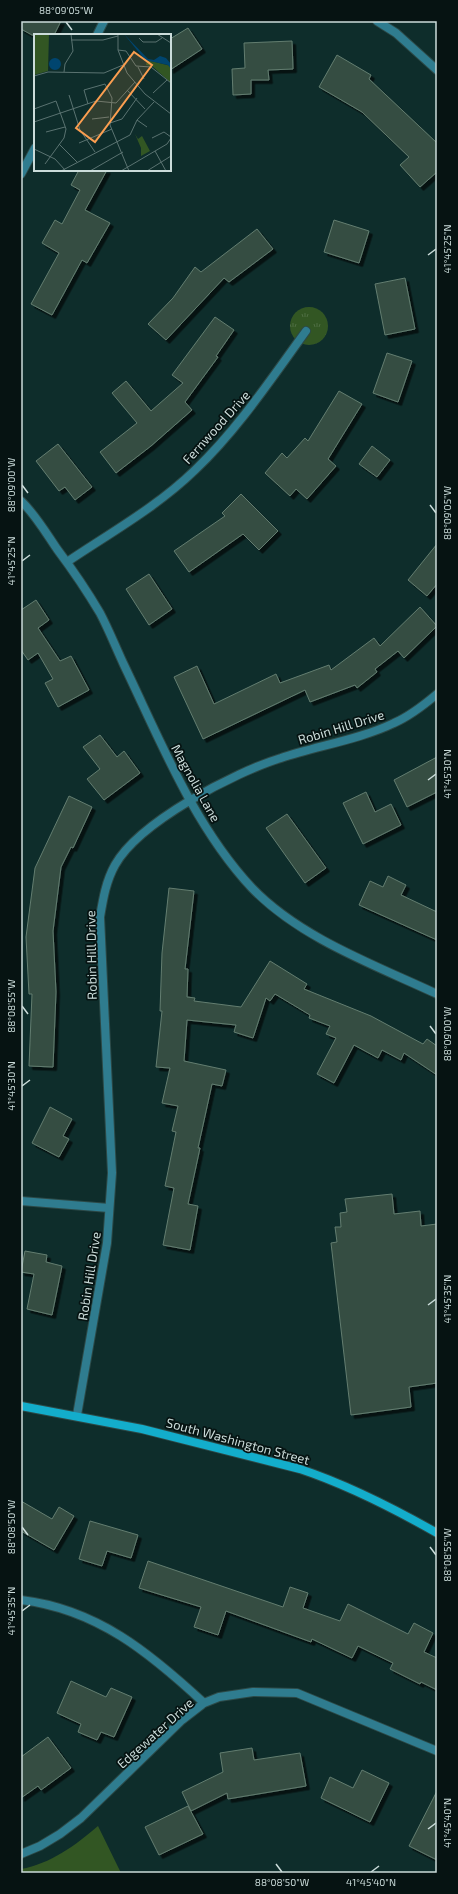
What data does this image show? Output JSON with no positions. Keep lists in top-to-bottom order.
{
  "streets": {
    "main road": ["South Washington Street"],
    "street": [
      "Fernwood Drive",
      "Robin Hill Drive",
      "Magnolia Lane",
      "Edgewater Drive"
    ]
  },
  "crossings": [
    ["Fernwood Drive", "Magnolia Lane"],
    ["Robin Hill Drive", "Magnolia Lane"],
    ["Robin Hill Drive", "South Washington Street"]
  ],
  "coordinates": [
    "88°09'05\"W",
    "41°45'25\"N",
    "88°09'00\"W",
    "41°45'30\"N",
    "88°08'55\"W",
    "41°45'35\"N",
    "88°08'50\"W",
    "41°45'40\"N"
  ]
}
